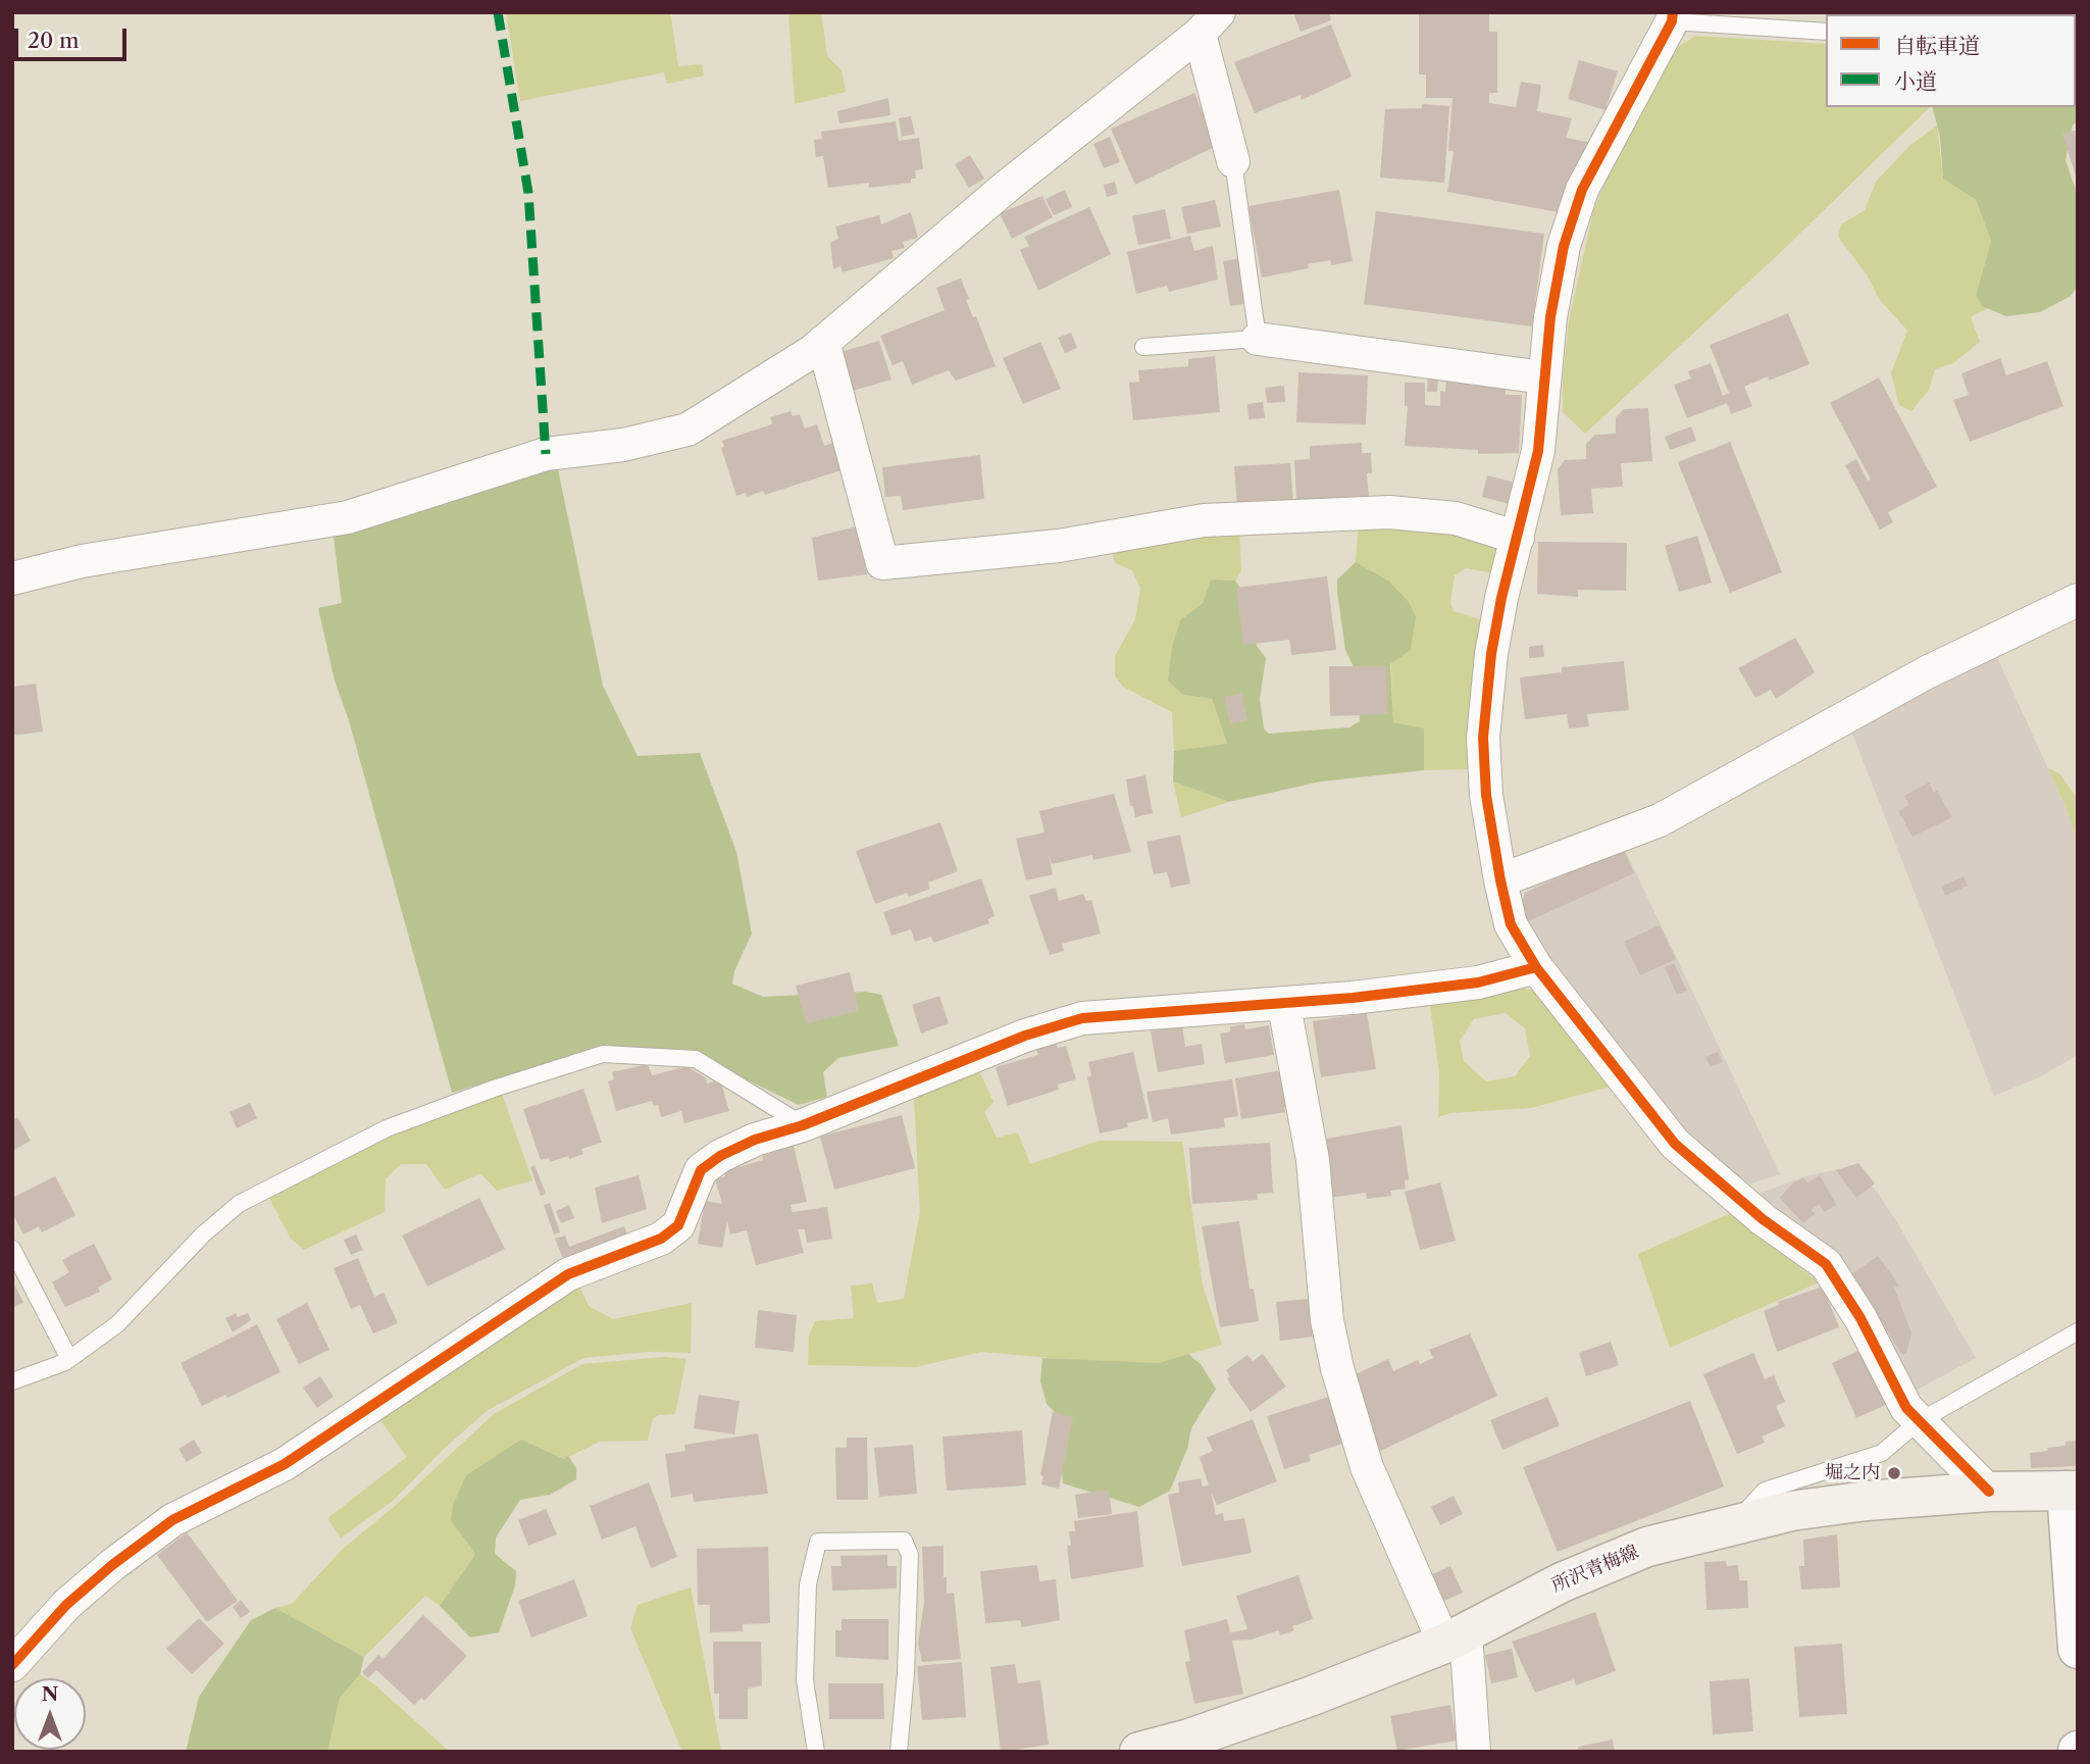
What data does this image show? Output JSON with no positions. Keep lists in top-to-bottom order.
{
  "streets": {
    "main road": ["所沢青梅線"]
  },
  "places": ["堀之内"],
  "legend": ["自転車道", "小道"],
  "scale_bar": "20 m",
  "north": "top"
}
